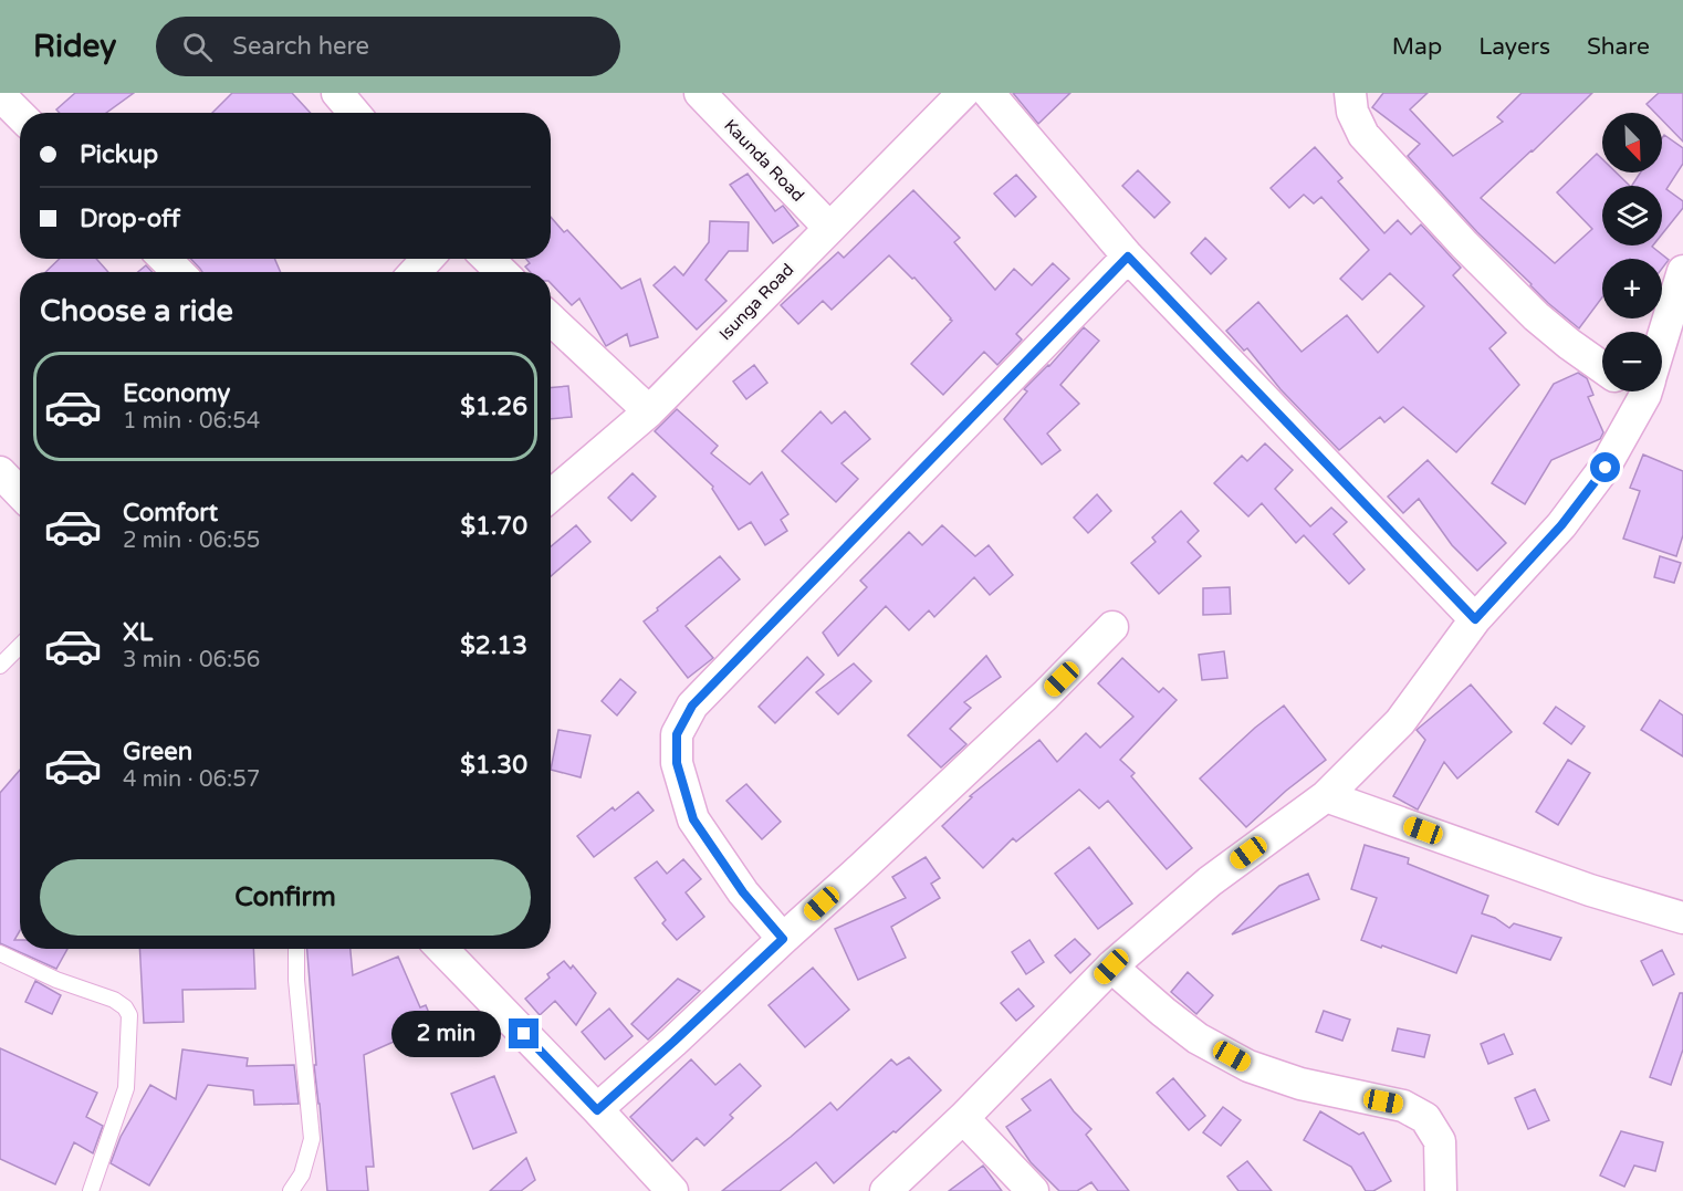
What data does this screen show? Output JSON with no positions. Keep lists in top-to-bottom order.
{
  "streets": {
    "street": ["Kaunda Road", "Isunga Road"]
  },
  "crossings": [
    ["Kaunda Road", "Isunga Road"]
  ],
  "north": "bottom right",
  "page": {
    "header": "Ridey",
    "search": "Search here",
    "nav": ["Map", "Layers", "Share"],
    "map_buttons": ["+", "−"],
    "banner": ["Pickup", "Drop-off"],
    "heading": "Choose a ride",
    "list": [
      {
        "name": "Economy",
        "note": "1 min · 06:54",
        "value": "$1.26"
      },
      {
        "name": "Comfort",
        "note": "2 min · 06:55",
        "value": "$1.70"
      },
      {
        "name": "XL",
        "note": "3 min · 06:56",
        "value": "$2.13"
      },
      {
        "name": "Green",
        "note": "4 min · 06:57",
        "value": "$1.30"
      }
    ],
    "buttons": "Confirm",
    "bubble": "2 min"
  }
}
